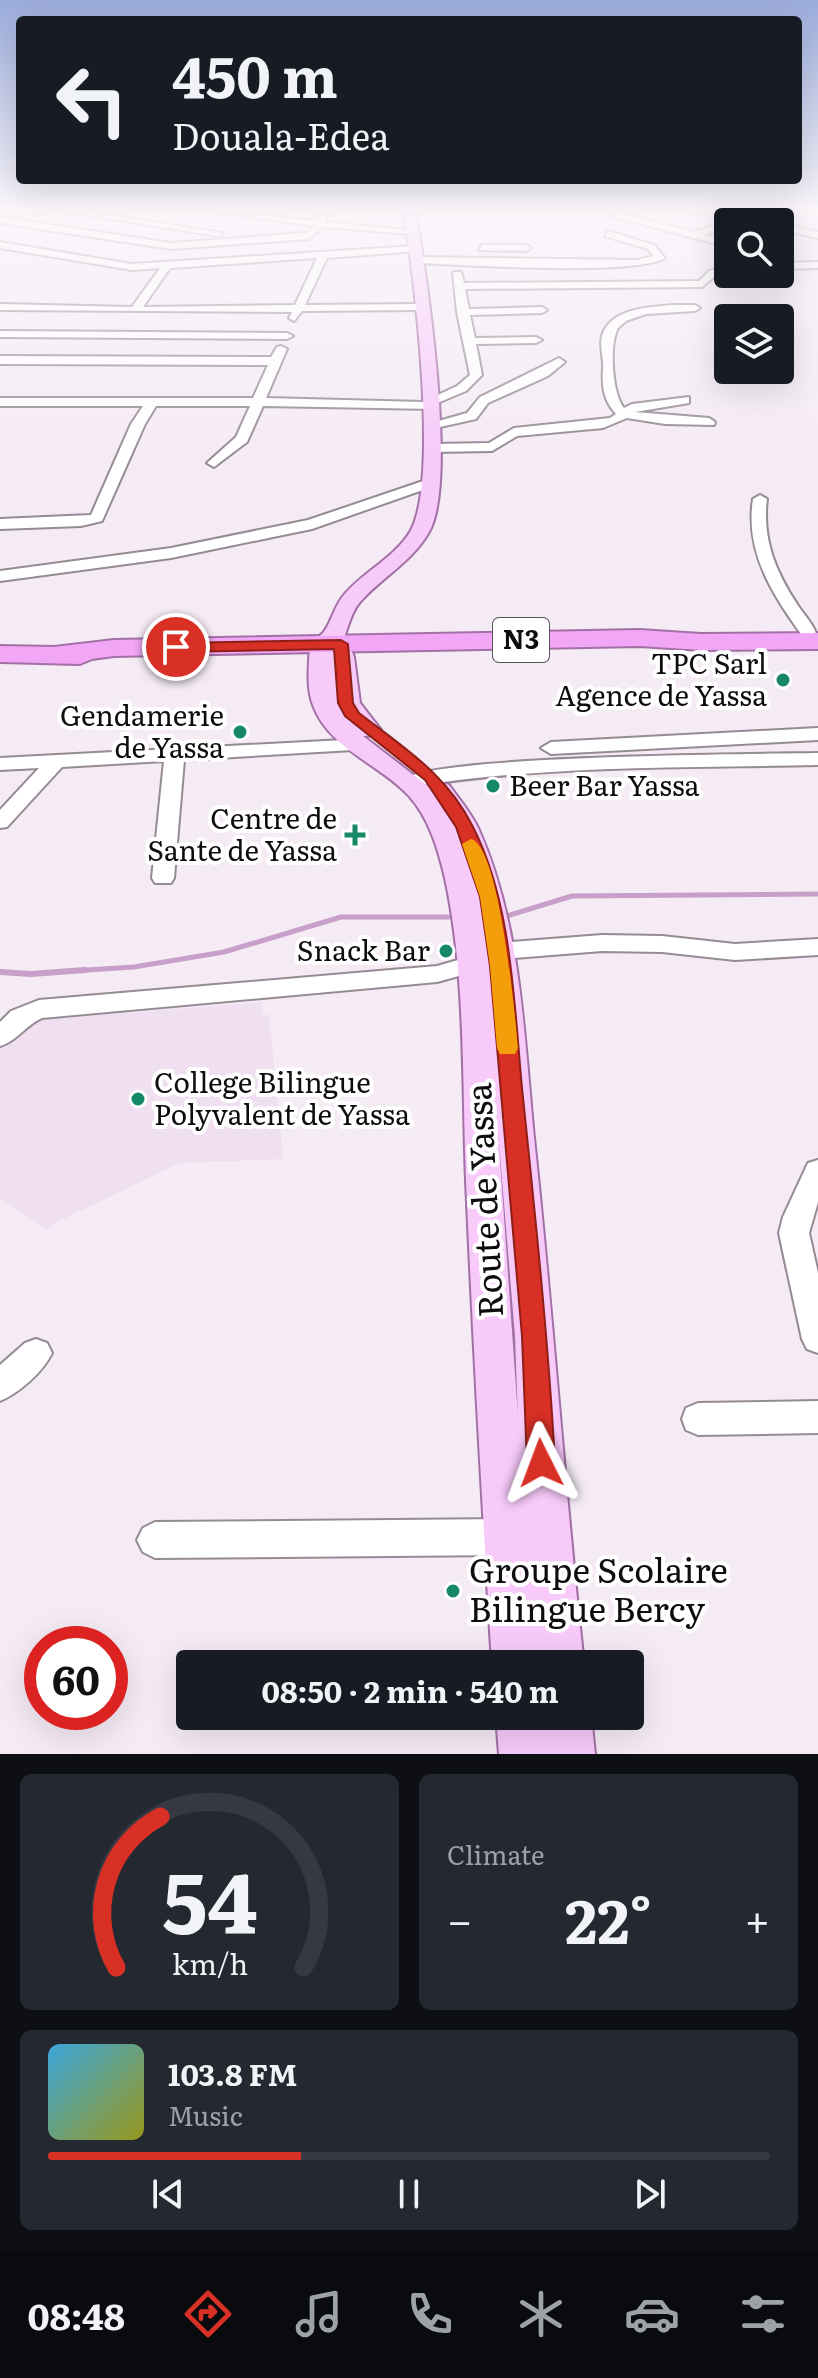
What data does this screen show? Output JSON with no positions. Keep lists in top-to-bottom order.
{
  "streets": {
    "highway": ["N3"],
    "main road": ["Route de Yassa"]
  },
  "crossings": [
    ["N3", "Route de Yassa"]
  ],
  "places": {
    "other": [
      "TPC Sarl Agence de Yassa",
      "Gendamerie de Yassa",
      "Beer Bar Yassa",
      "Snack Bar",
      "College Bilingue Polyvalent de Yassa",
      "Groupe Scolaire Bilingue Bercy"
    ],
    "health": ["Centre de Sante de Yassa"]
  },
  "page": {
    "turn": ["450 m", "Douala-Edea"],
    "limit": "60",
    "trip": "08:50 · 2 min · 540 m",
    "tile": "Climate",
    "heat": ["−", "22°", "+"],
    "song": ["103.8 FM", "Music"],
    "tabs": "08:48",
    "gauge": ["54", "km/h"]
  }
}
